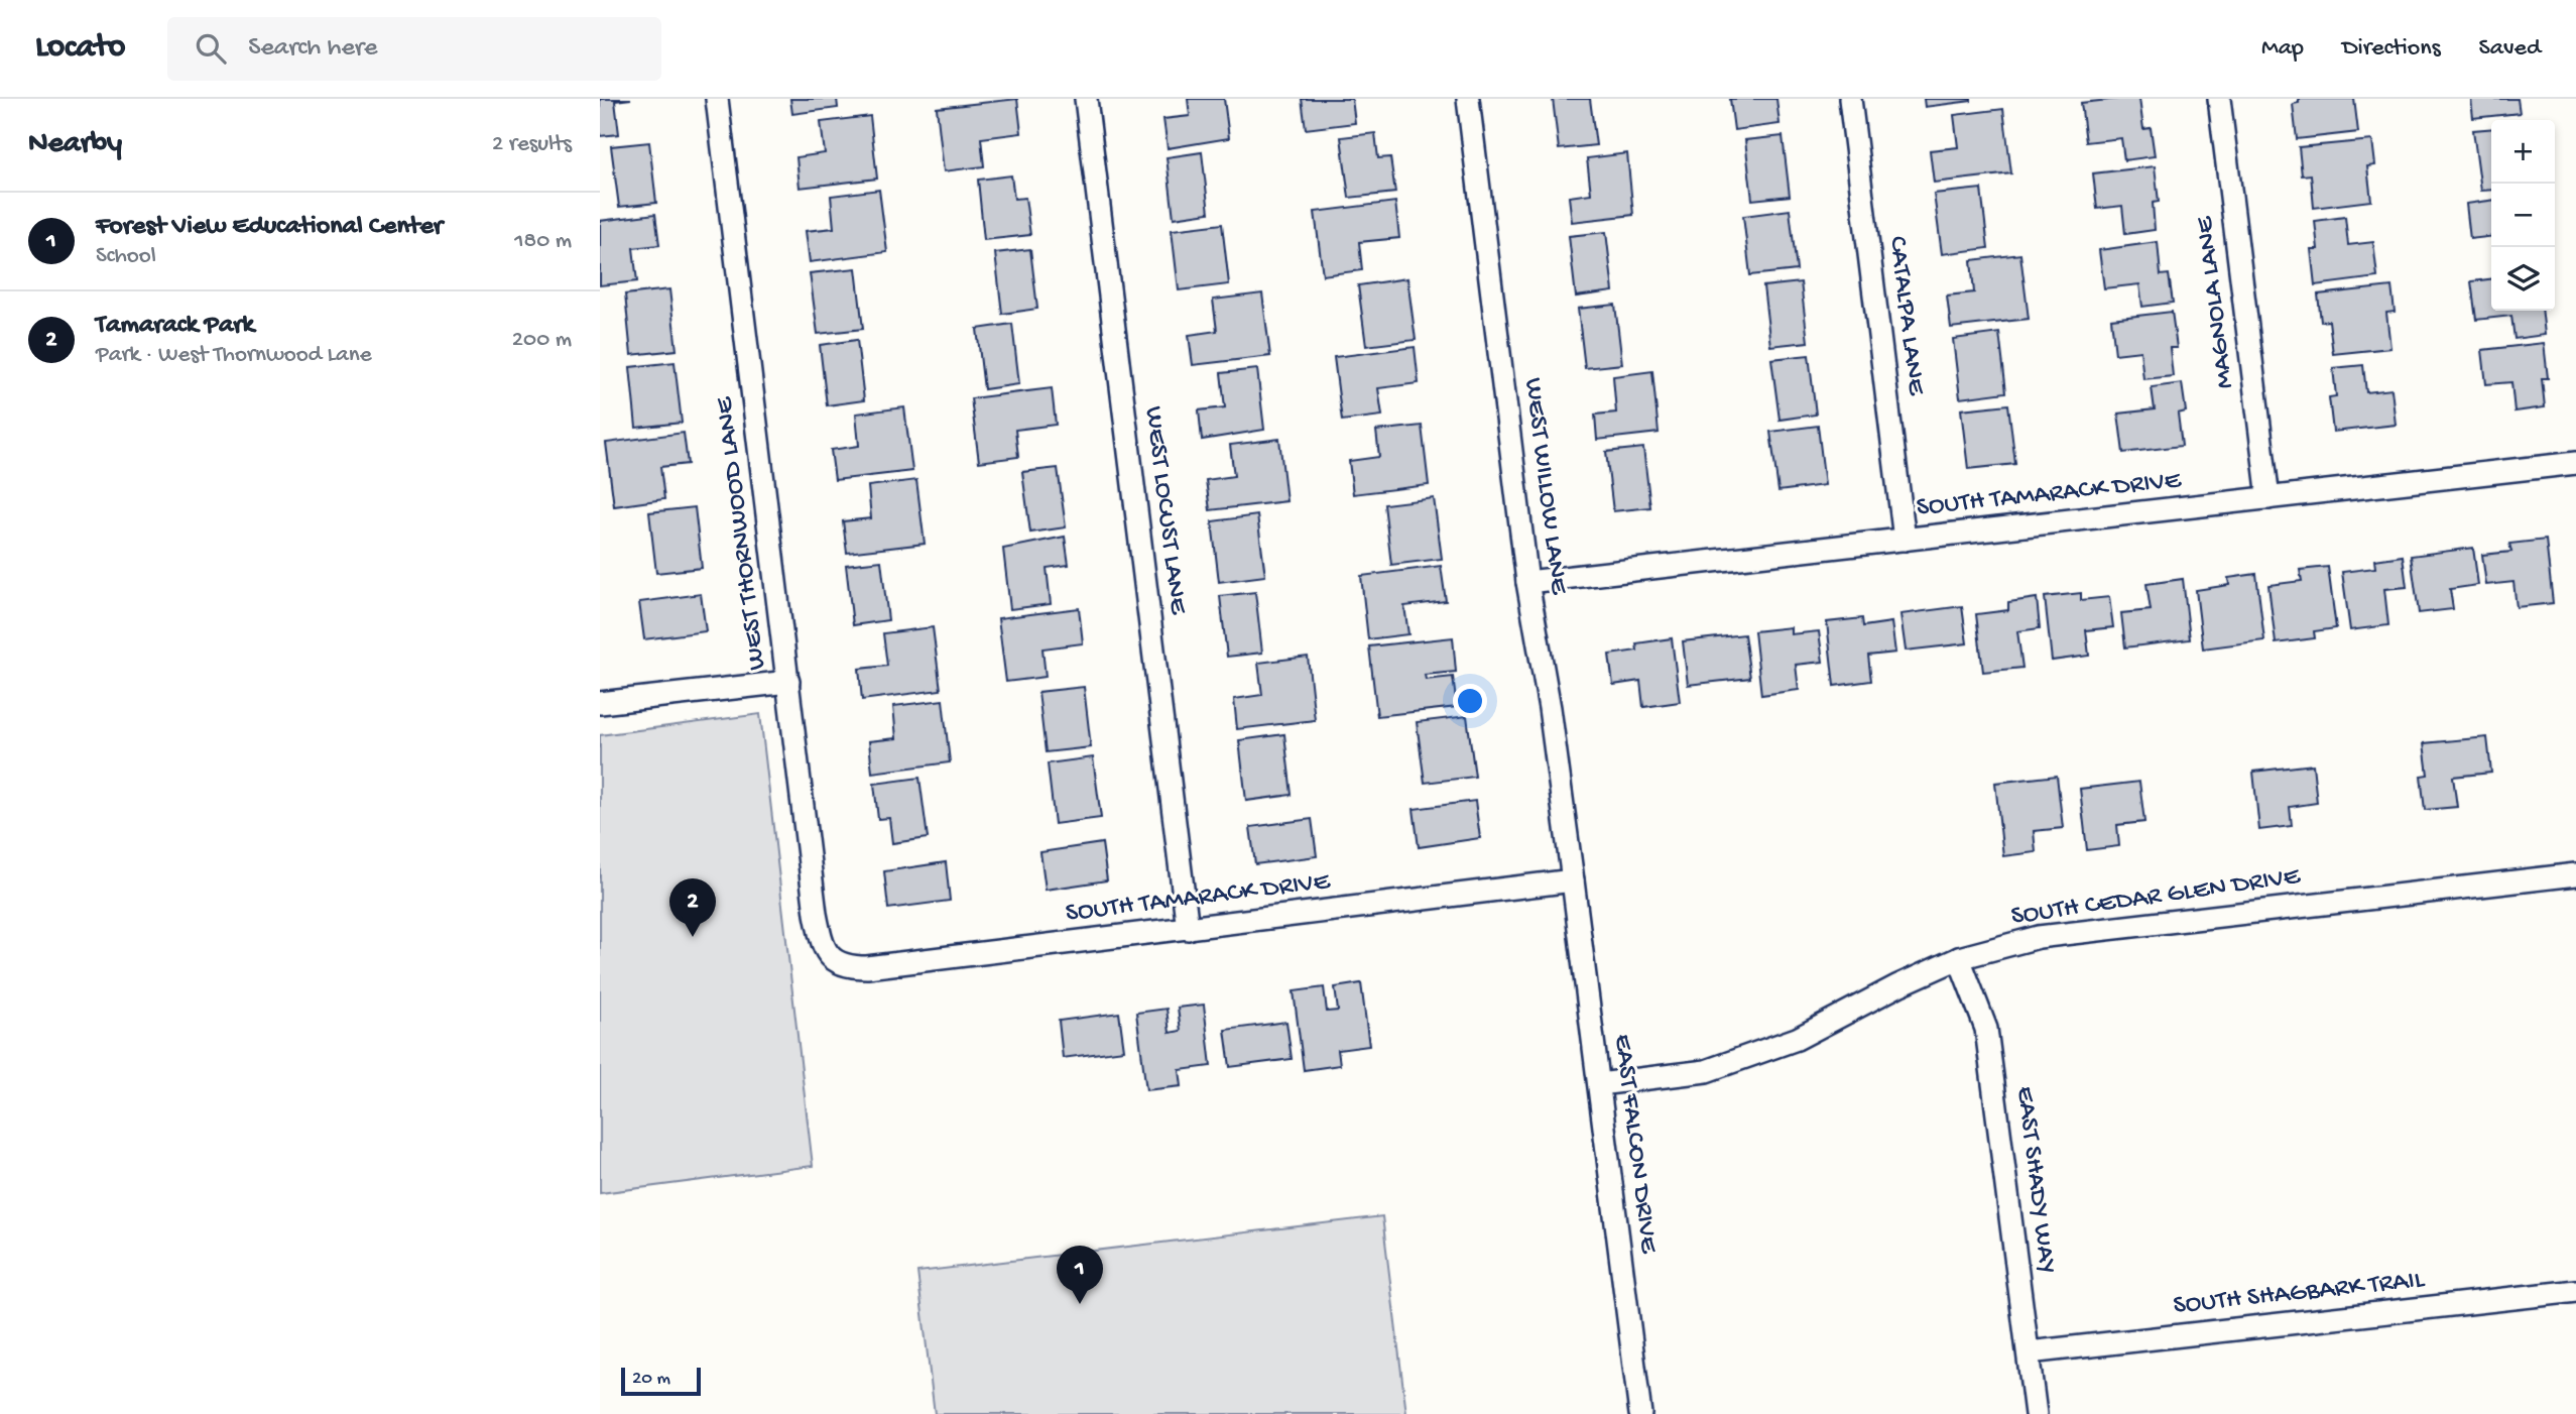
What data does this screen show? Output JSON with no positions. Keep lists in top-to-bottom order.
{
  "streets": {
    "street": [
      "MAGNOLA LANE",
      "CATALPA LANE",
      "WEST WILLOW LANE",
      "SOUTH TAMARACK DRIVE",
      "WEST LOCUST LANE",
      "WEST THORNWOOD LANE",
      "SOUTH CEDAR GLEN DRIVE",
      "EAST FALCON DRIVE",
      "EAST SHADY WAY",
      "SOUTH SHAGBARK TRAIL"
    ]
  },
  "crossings": [
    ["MAGNOLA LANE", "SOUTH TAMARACK DRIVE"],
    ["CATALPA LANE", "SOUTH TAMARACK DRIVE"],
    ["WEST WILLOW LANE", "SOUTH TAMARACK DRIVE"],
    ["WEST WILLOW LANE", "EAST FALCON DRIVE"],
    ["SOUTH TAMARACK DRIVE", "WEST LOCUST LANE"],
    ["SOUTH TAMARACK DRIVE", "WEST THORNWOOD LANE"],
    ["SOUTH TAMARACK DRIVE", "EAST FALCON DRIVE"],
    ["SOUTH CEDAR GLEN DRIVE", "EAST FALCON DRIVE"],
    ["SOUTH CEDAR GLEN DRIVE", "EAST SHADY WAY"],
    ["EAST SHADY WAY", "SOUTH SHAGBARK TRAIL"]
  ],
  "scale_bar": "20 m",
  "page": {
    "header": "Locato",
    "search": "Search here",
    "nav": ["Map", "Directions", "Saved"],
    "heading": ["Nearby", "2 results"],
    "map_buttons": ["+", "−"],
    "list": [
      {
        "mark": "1",
        "name": "Forest View Educational Center",
        "note": "School",
        "value": "180 m"
      },
      {
        "mark": "2",
        "name": "Tamarack Park",
        "note": "Park · West Thornwood Lane",
        "value": "200 m"
      }
    ],
    "pins": ["2", "1"],
    "scale": "20 m"
  }
}
